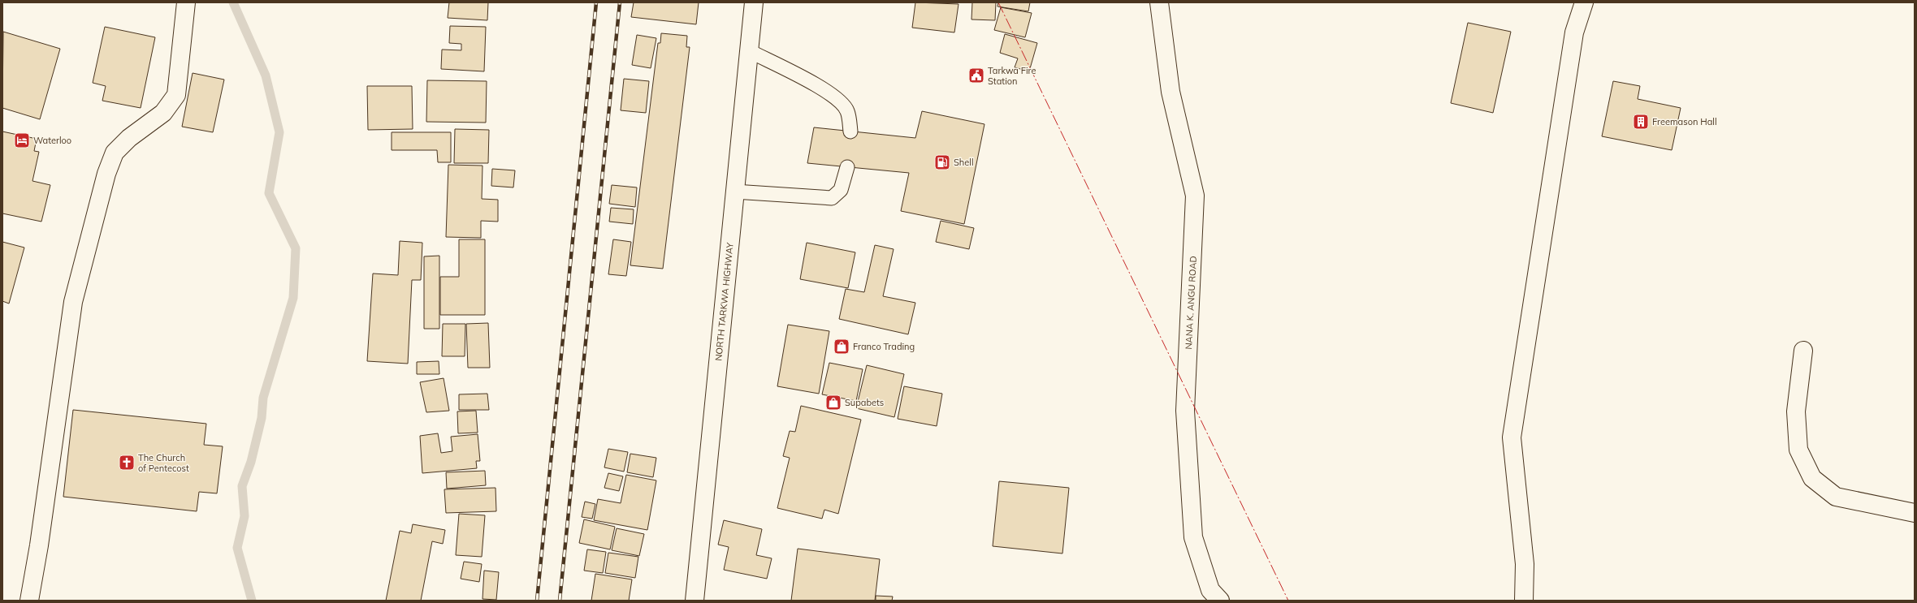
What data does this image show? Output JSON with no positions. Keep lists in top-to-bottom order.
{
  "streets": {
    "street": ["NORTH TARKWA HIGHWAY", "NANA K. ANGU ROAD"]
  },
  "places": {
    "public building": ["Tarkwa Fire Station"],
    "building": ["Freemason Hall"],
    "hotel": ["Waterloo"],
    "fuel station": ["Shell"],
    "shop": ["Franco Trading", "Supabets"],
    "church": ["The Church of Pentecost"]
  }
}
